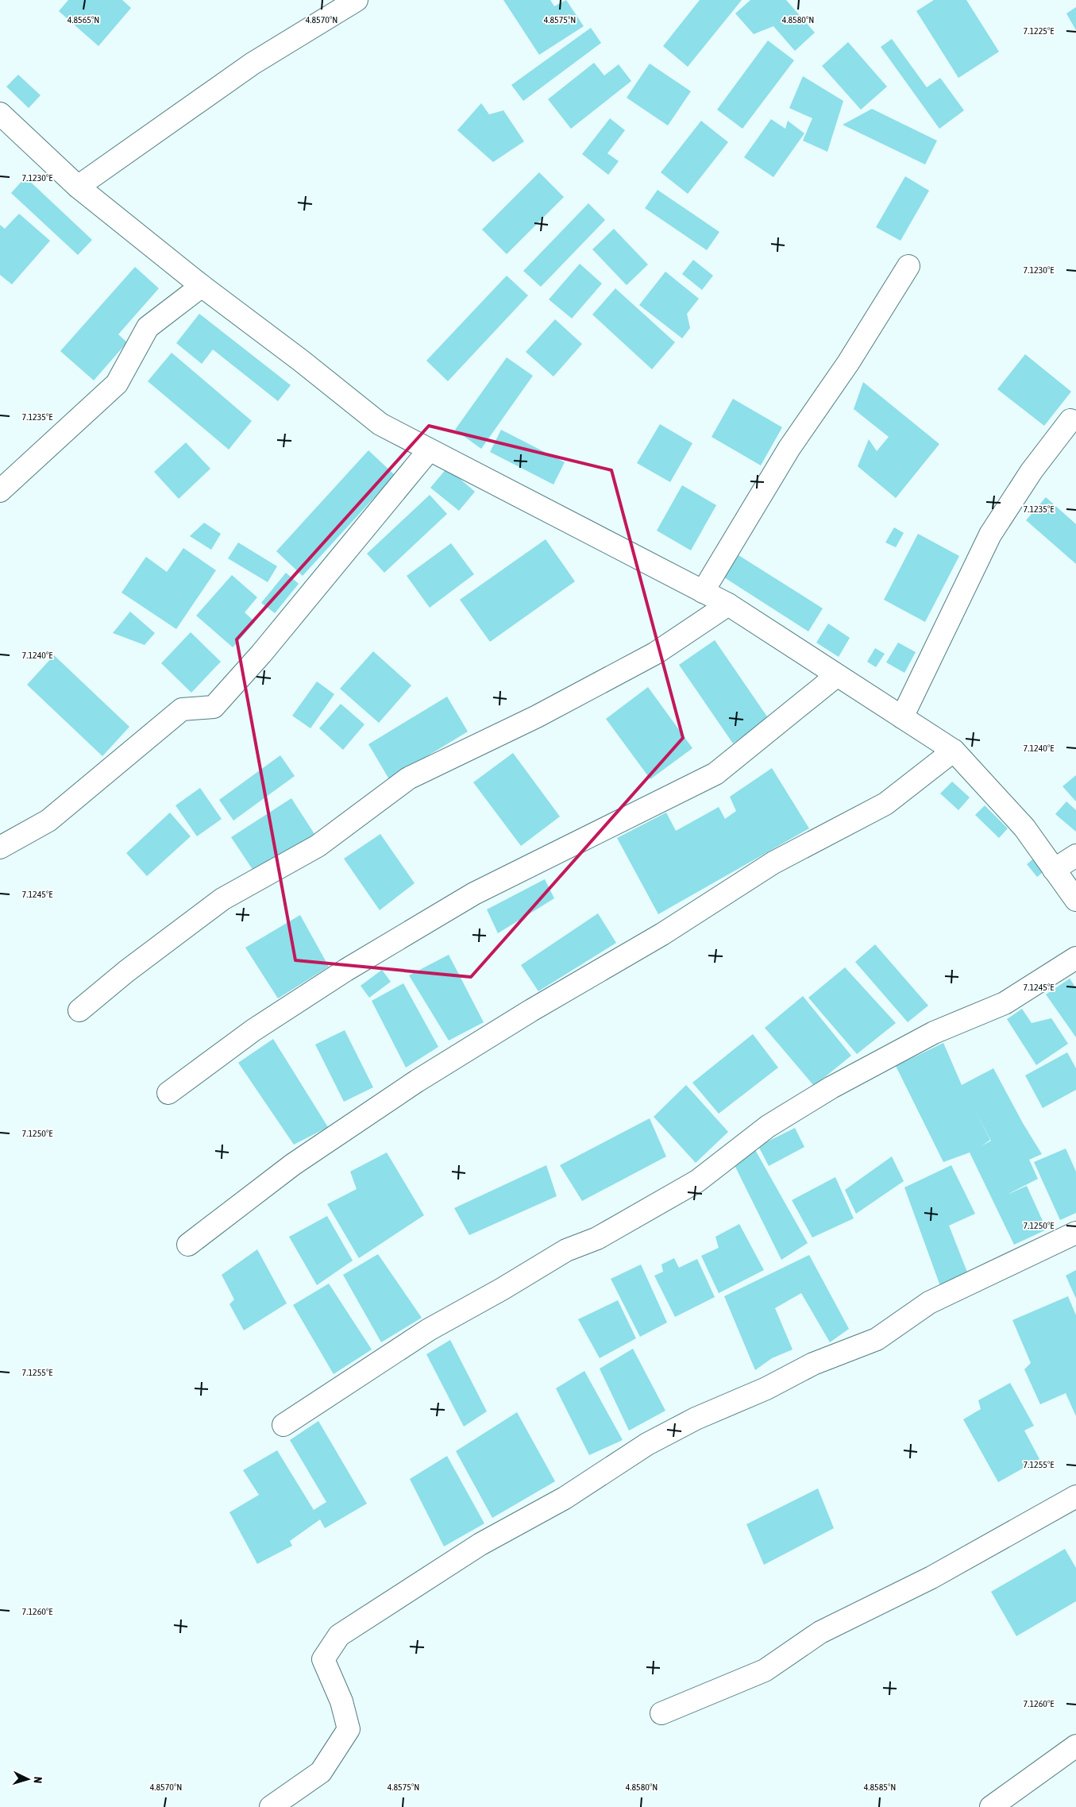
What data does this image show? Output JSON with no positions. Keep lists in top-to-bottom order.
{
  "north": "right",
  "coordinates": [
    "4.8565°N",
    "4.8570°N",
    "4.8575°N",
    "4.8580°N",
    "7.1225°E",
    "7.1230°E",
    "7.1235°E",
    "7.1240°E",
    "7.1245°E",
    "7.1250°E",
    "7.1255°E",
    "7.1260°E",
    "4.8585°N"
  ]
}
